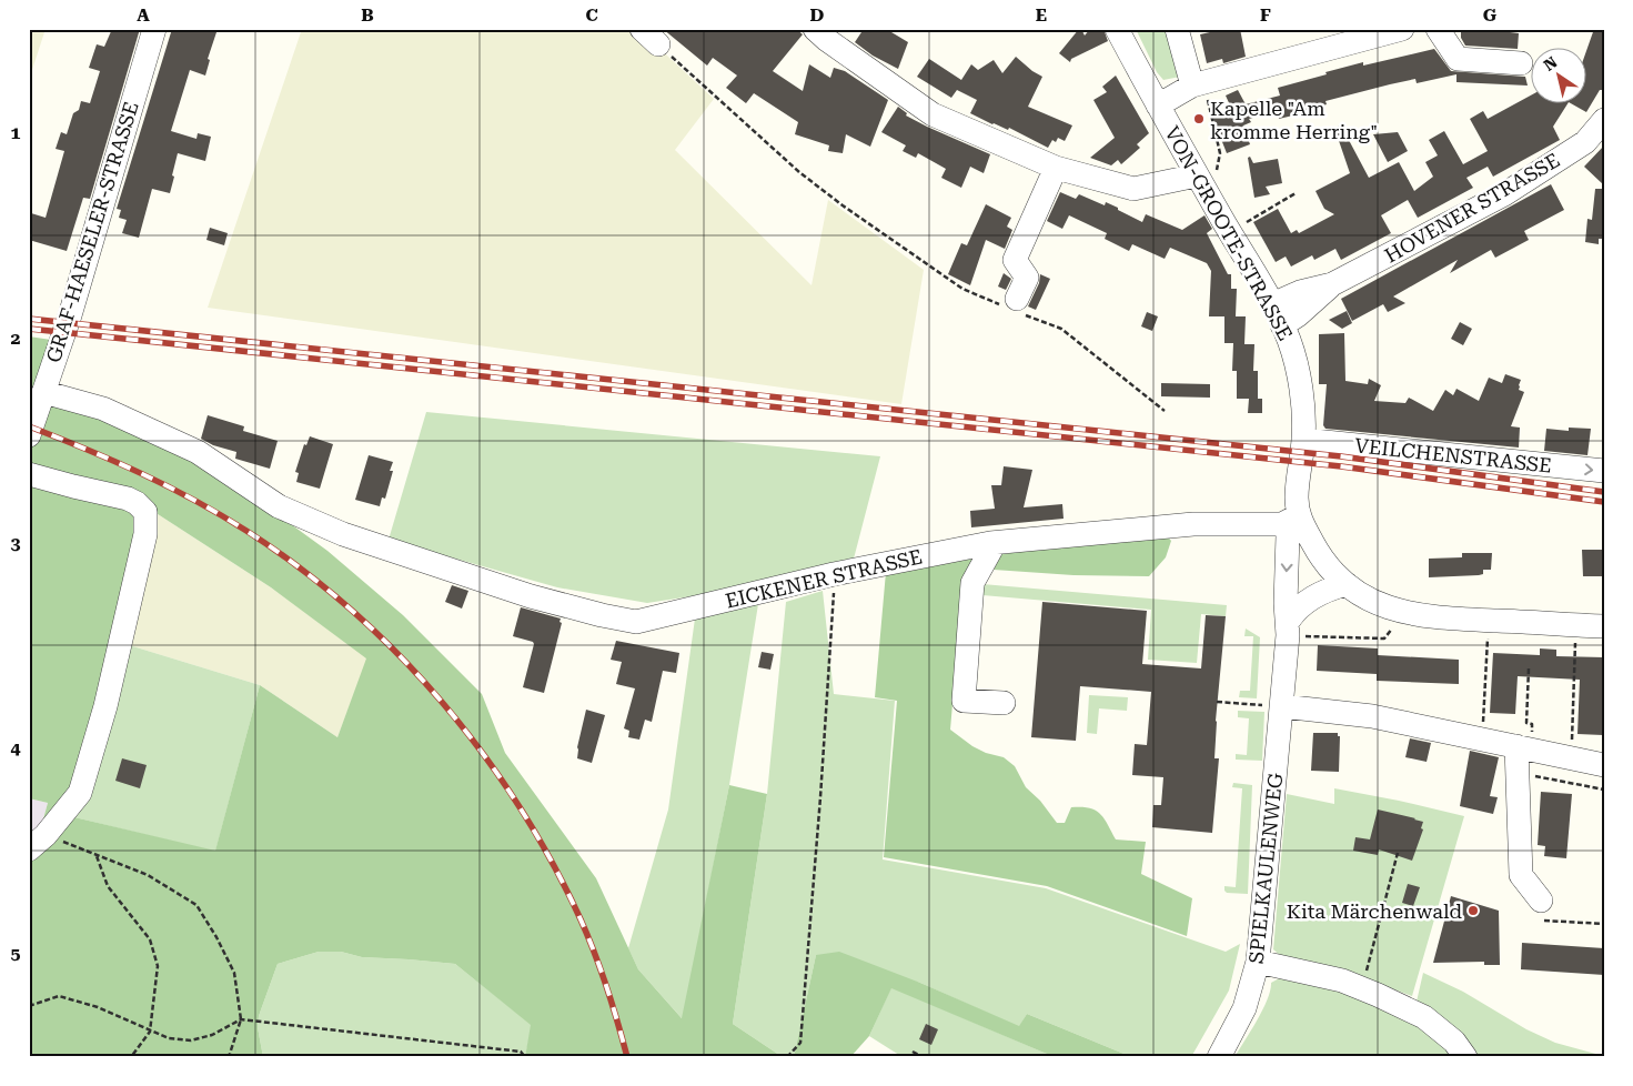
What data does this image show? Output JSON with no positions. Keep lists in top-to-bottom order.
{
  "streets": {
    "street": [
      "HOVENER STRASSE",
      "GRAF-HAESELER-STRASSE",
      "VON-GROOTE-STRASSE",
      "VEILCHENSTRASSE",
      "EICKENER STRASSE",
      "SPIELKAULENWEG"
    ]
  },
  "crossings": [
    ["HOVENER STRASSE", "VON-GROOTE-STRASSE"],
    ["GRAF-HAESELER-STRASSE", "EICKENER STRASSE"],
    ["VON-GROOTE-STRASSE", "VEILCHENSTRASSE"],
    ["VON-GROOTE-STRASSE", "EICKENER STRASSE"],
    ["VON-GROOTE-STRASSE", "SPIELKAULENWEG"],
    ["EICKENER STRASSE", "SPIELKAULENWEG"]
  ],
  "places": ["Kapelle \"Am kromme Herring\"", "Kita Märchenwald"],
  "north": "top left",
  "grid": {
    "columns": [
      "A",
      "B",
      "C",
      "D",
      "E",
      "F",
      "G"
    ],
    "rows": [
      "1",
      "2",
      "3",
      "4",
      "5"
    ]
  }
}
